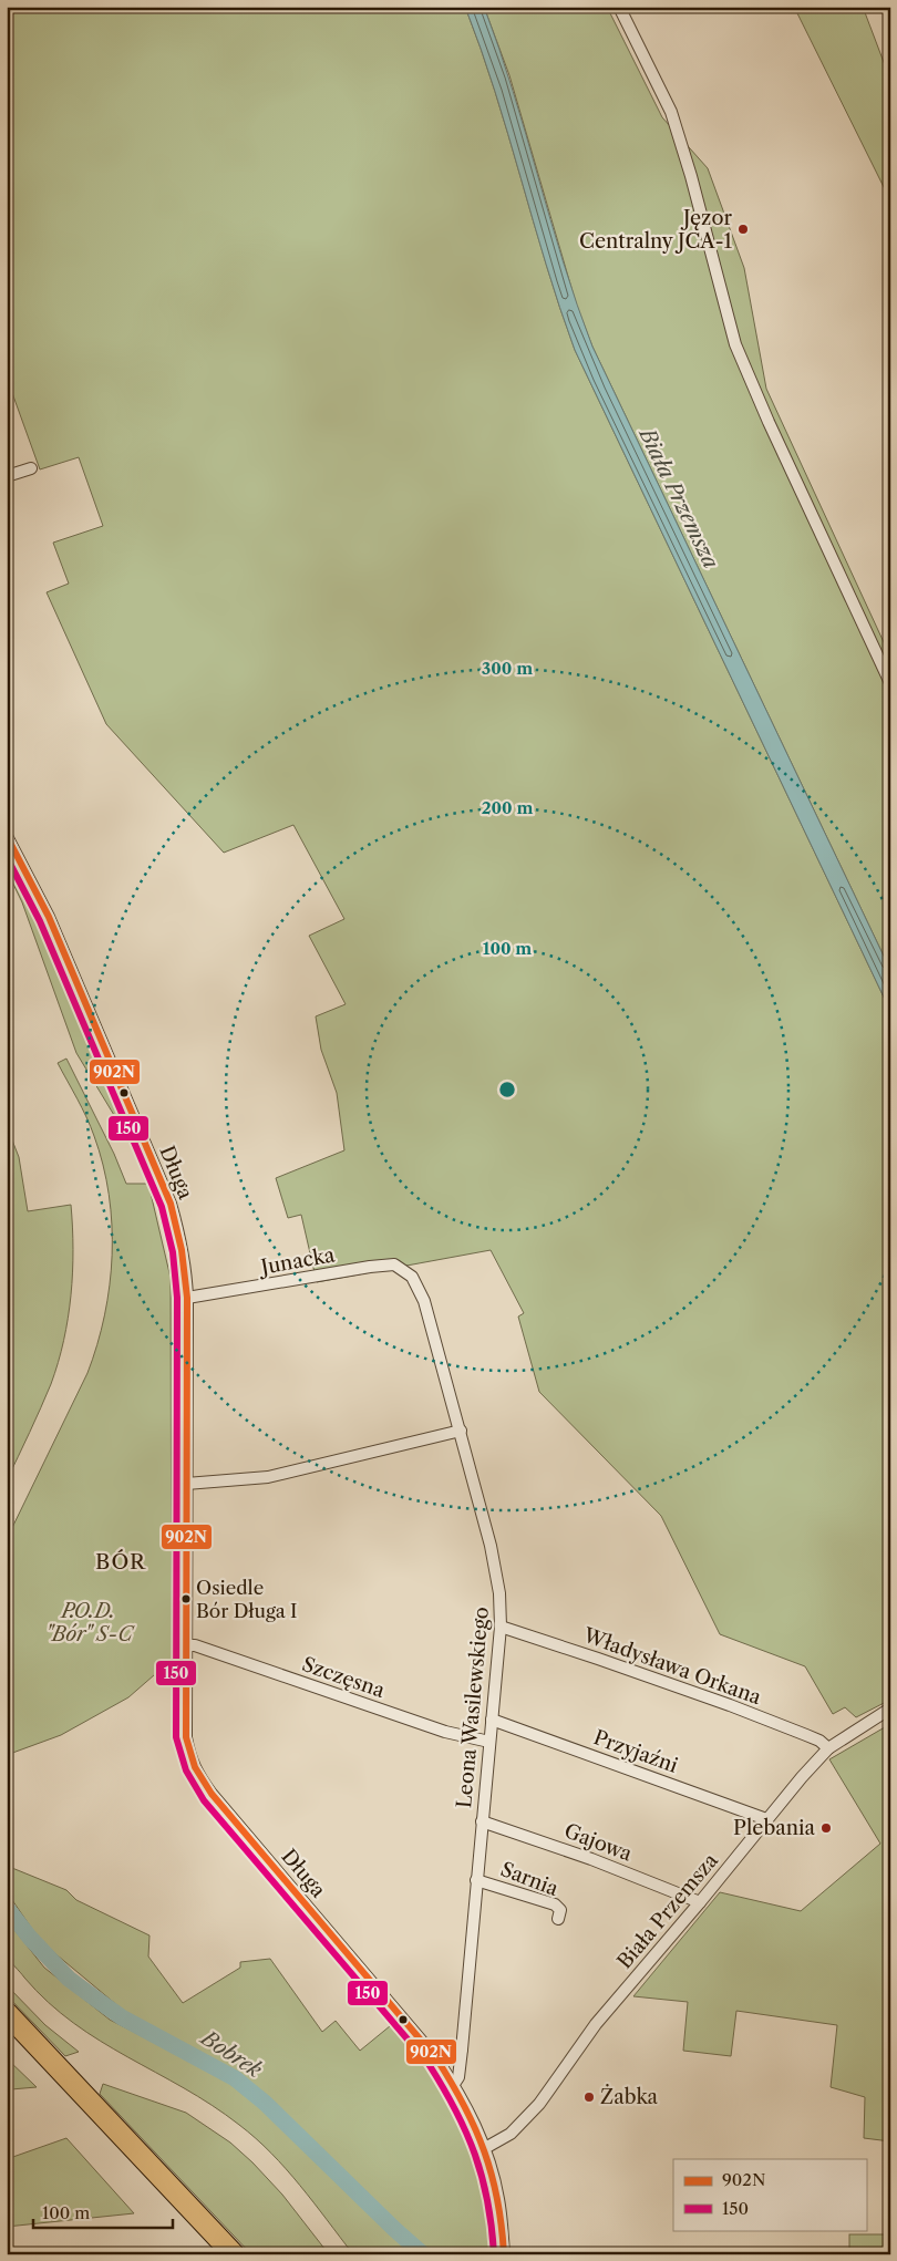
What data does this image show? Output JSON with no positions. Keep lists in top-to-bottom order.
{
  "streets": {
    "street": [
      "Długa",
      "Junacka",
      "Władysława Orkana",
      "Szczęsna",
      "Leona Wasilewskiego",
      "Przyjaźni",
      "Gajowa",
      "Sarnia",
      "Biała Przemsza"
    ]
  },
  "crossings": [
    ["Długa", "Junacka"],
    ["Długa", "Szczęsna"],
    ["Długa", "Leona Wasilewskiego"],
    ["Długa", "Biała Przemsza"],
    ["Junacka", "Leona Wasilewskiego"],
    ["Władysława Orkana", "Leona Wasilewskiego"],
    ["Władysława Orkana", "Biała Przemsza"],
    ["Szczęsna", "Leona Wasilewskiego"],
    ["Leona Wasilewskiego", "Przyjaźni"],
    ["Leona Wasilewskiego", "Gajowa"],
    ["Leona Wasilewskiego", "Sarnia"],
    ["Przyjaźni", "Biała Przemsza"],
    ["Gajowa", "Biała Przemsza"]
  ],
  "districts": ["BÓR"],
  "water": ["Biała Przemsza", "Bobrek"],
  "parks": ["P.O.D. \"Bór\" S-C"],
  "places": [
    "Jęzor Centralny JCA-1",
    "Osiedle Bór Długa I",
    "Plebania",
    "Żabka"
  ],
  "lines": ["transit line 902N", "transit line 150"],
  "legend": ["902N", "150"],
  "scale_bar": "100 m",
  "rings": ["300 m", "200 m", "100 m"]
}
